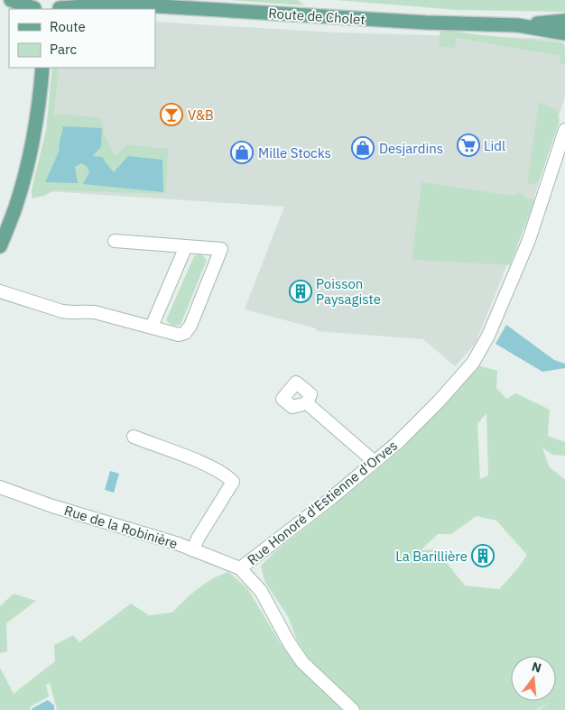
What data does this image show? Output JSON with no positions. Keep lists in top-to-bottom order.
{
  "streets": {
    "main road": ["Route de Cholet"],
    "street": ["Rue Honoré d'Estienne d'Orves", "Rue de la Robinière"]
  },
  "crossings": [
    ["Rue Honoré d'Estienne d'Orves", "Rue de la Robinière"]
  ],
  "places": {
    "bar": ["V&B"],
    "supermarket": ["Lidl"],
    "shop": ["Desjardins", "Mille Stocks"],
    "building": ["Poisson Paysagiste", "La Barillière"]
  },
  "legend": ["Route", "Parc"],
  "north": "top"
}
